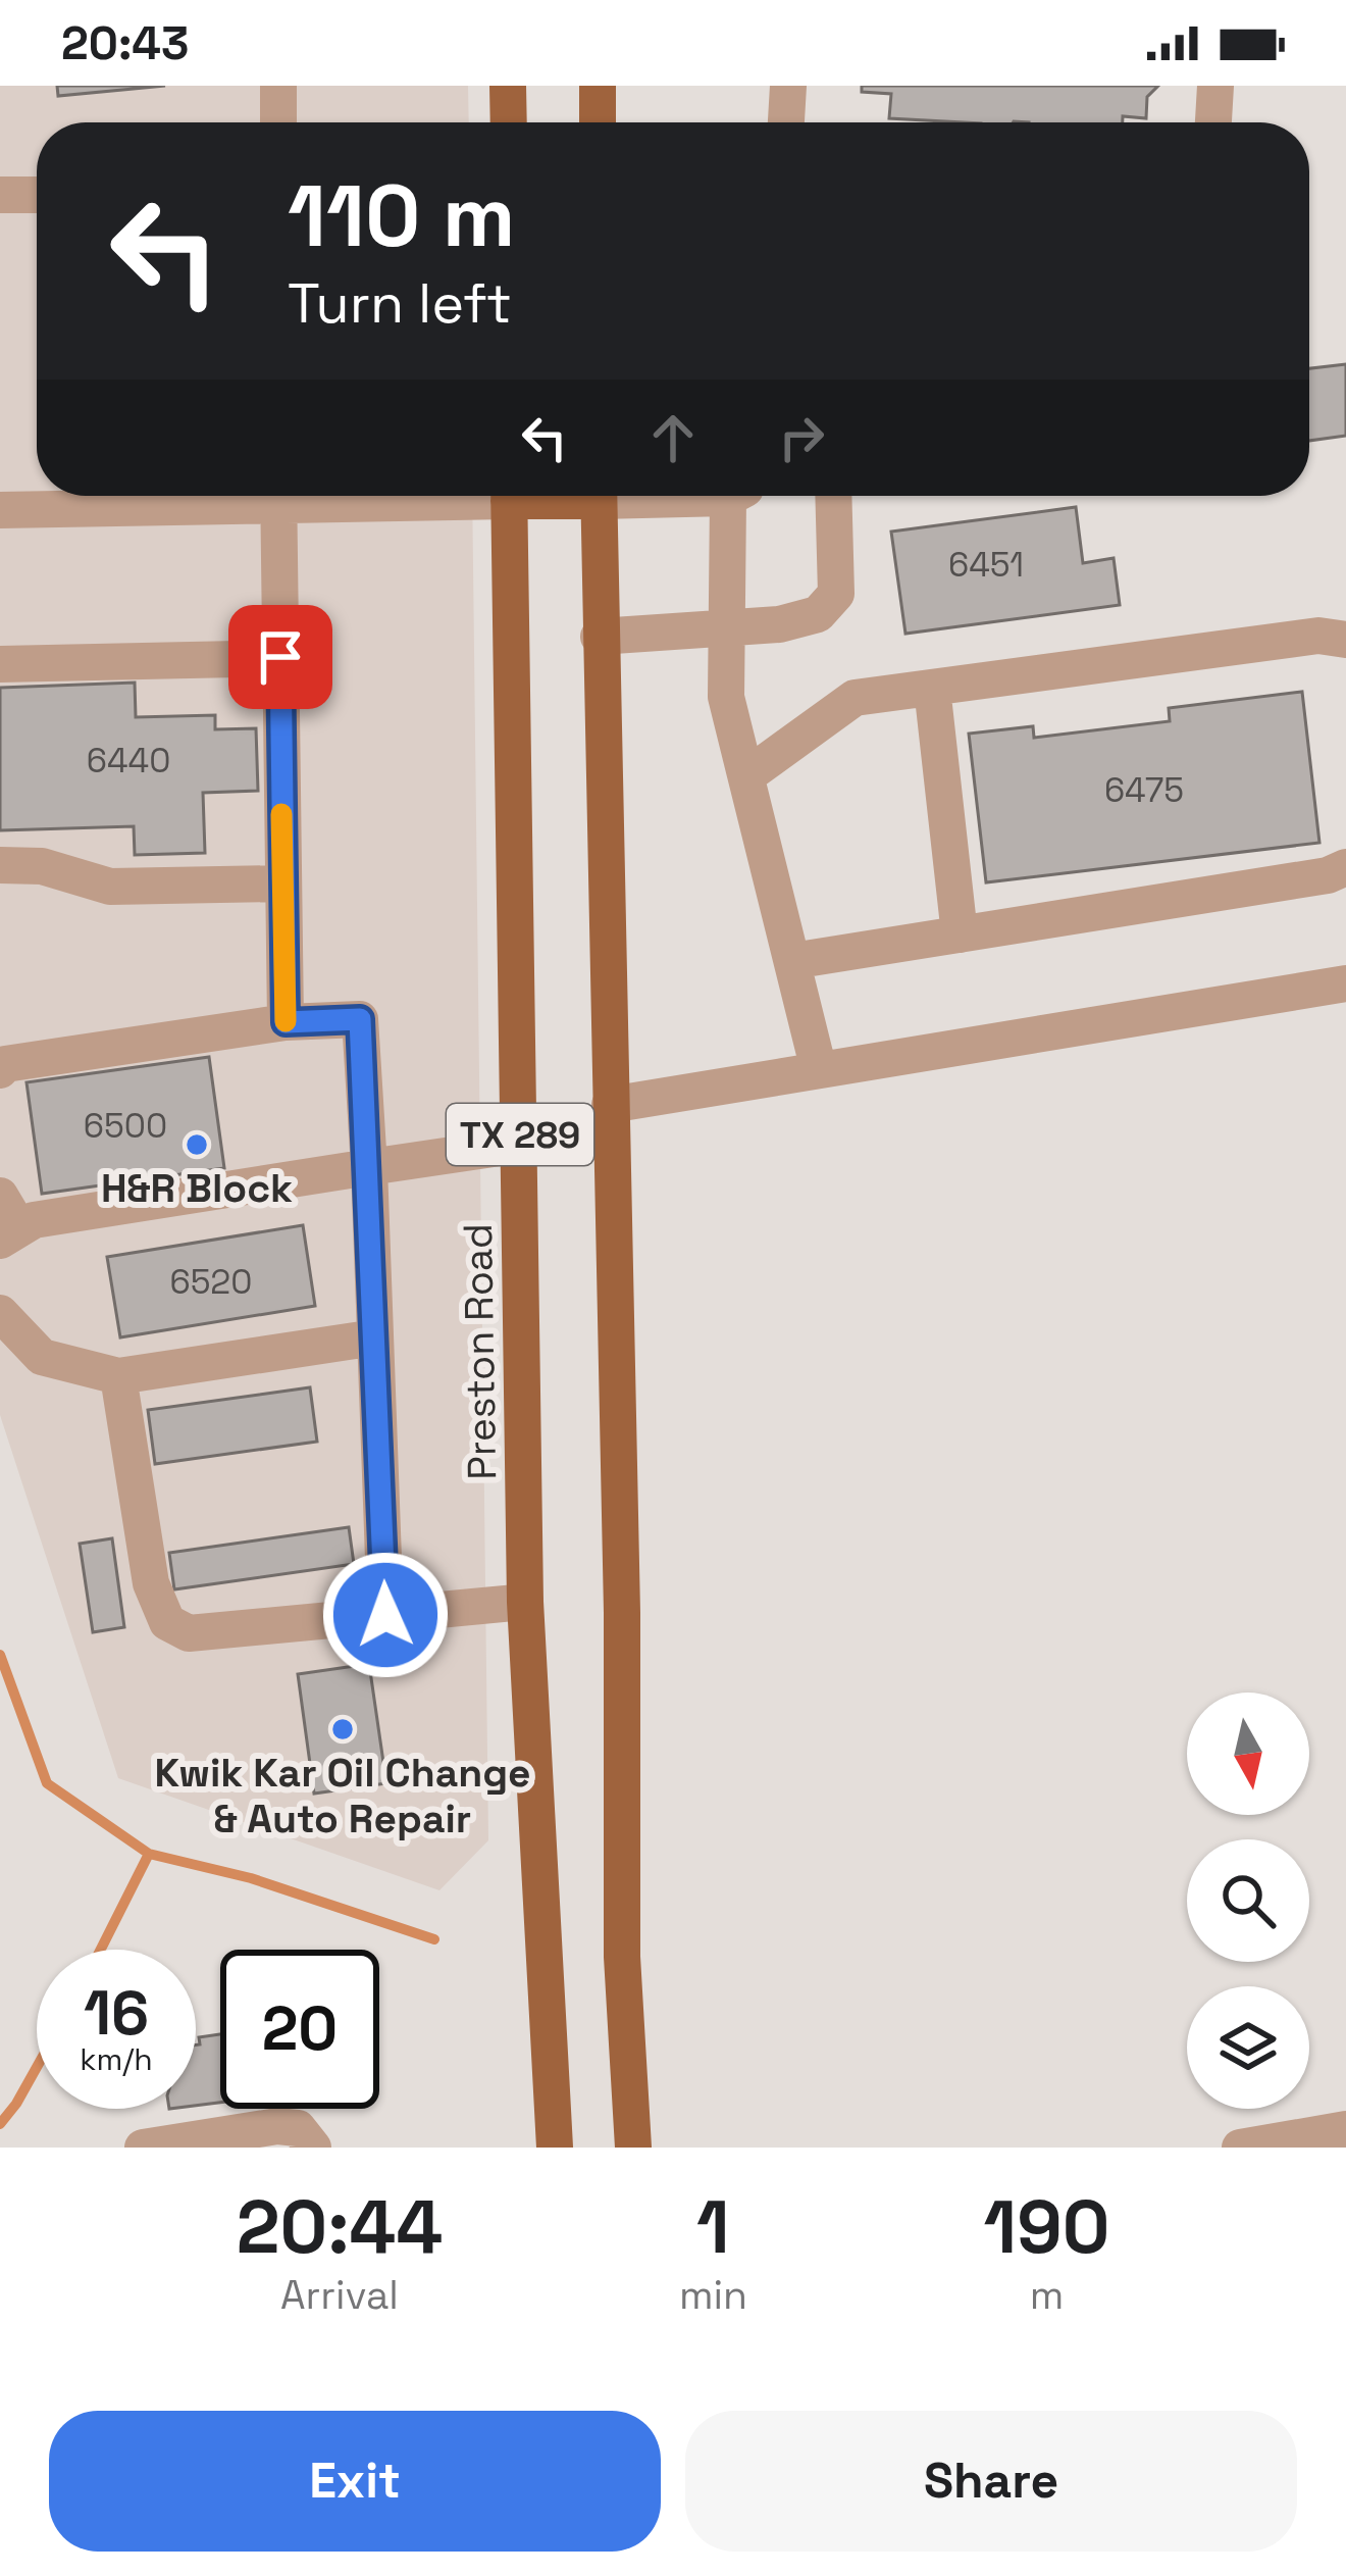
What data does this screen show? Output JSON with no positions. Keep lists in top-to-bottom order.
{
  "streets": {
    "main road": ["TX 289", "Preston Road"]
  },
  "places": ["H&R Block", "Kwik Kar Oil Change & Auto Repair"],
  "house_numbers": [
    "6451",
    "6440",
    "6475",
    "6500",
    "6520"
  ],
  "north": "bottom",
  "page": {
    "status": "20:43",
    "turn": ["110 m", "Turn left"],
    "speed": "16 km/h",
    "limit": "20",
    "eta": [
      "20:44",
      "Arrival",
      "1",
      "min",
      "190",
      "m"
    ],
    "buttons": ["Exit", "Share"]
  }
}
